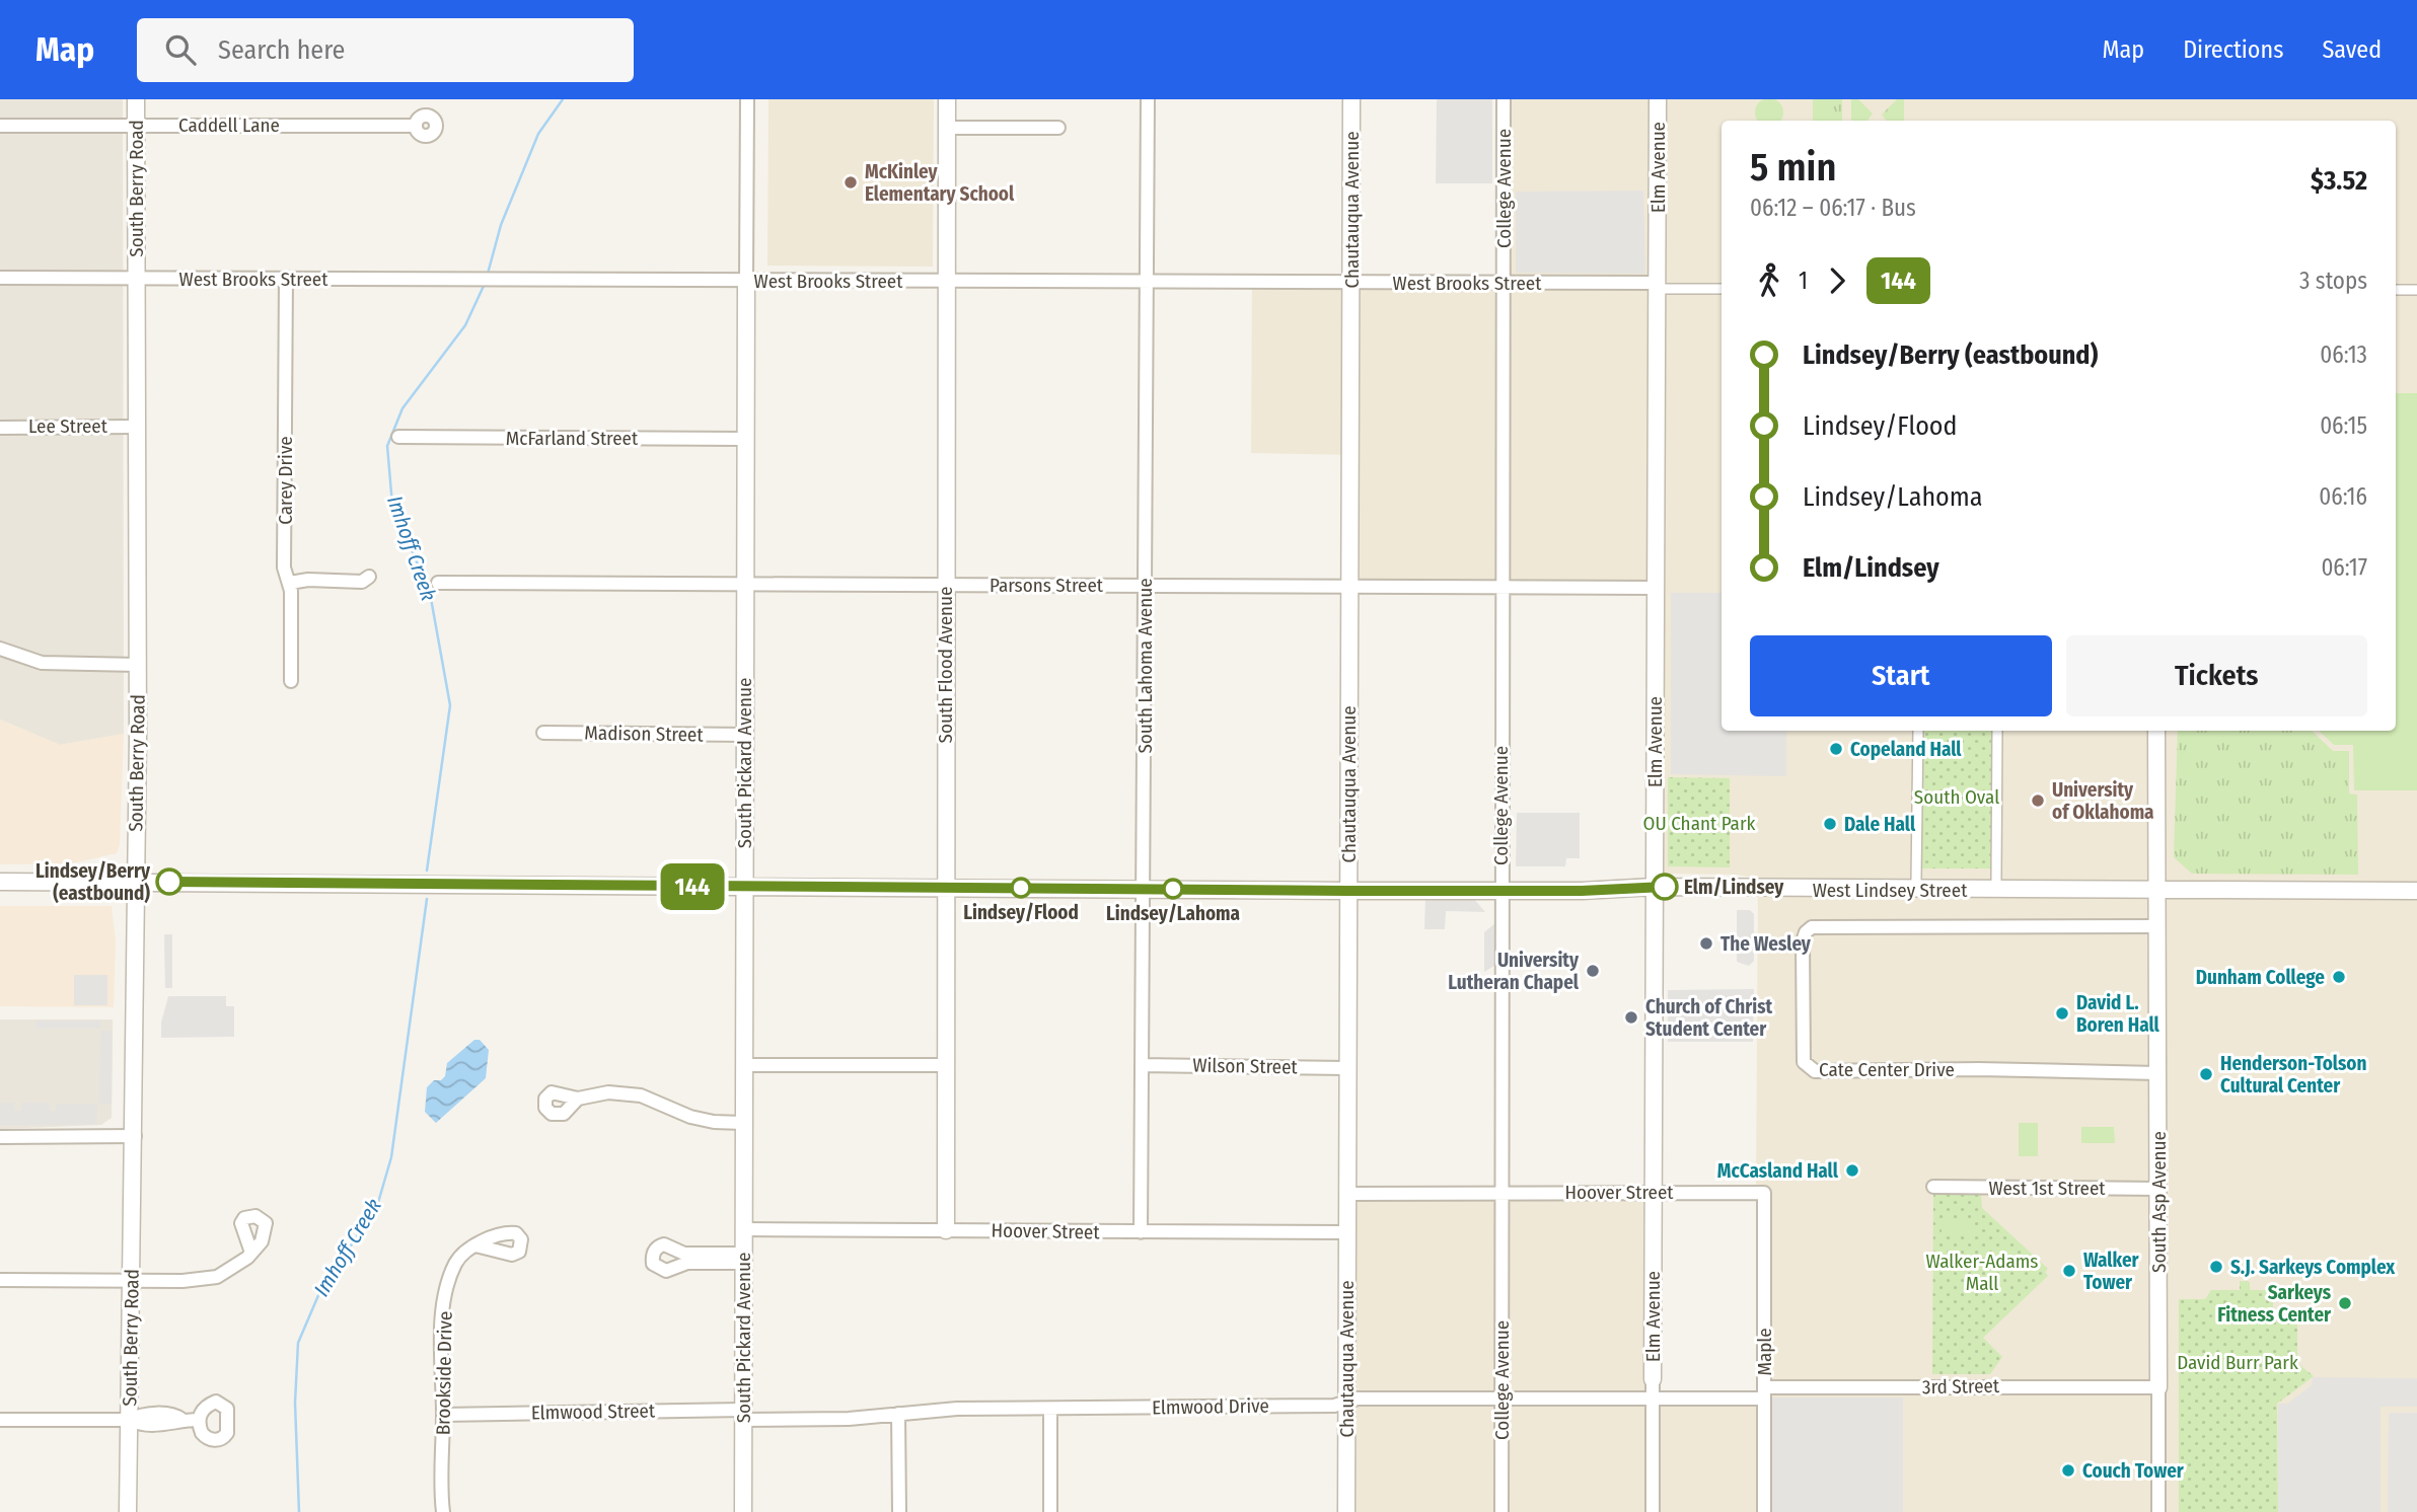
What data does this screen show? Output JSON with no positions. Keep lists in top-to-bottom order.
{
  "streets": {
    "street": [
      "Caddell Lane",
      "Elm Avenue",
      "South Berry Road",
      "College Avenue",
      "Chautauqua Avenue",
      "West Brooks Street",
      "Lee Street",
      "McFarland Street",
      "Carey Drive",
      "Parsons Street",
      "South Flood Avenue",
      "South Lahoma Avenue",
      "Madison Street",
      "South Pickard Avenue",
      "West Lindsey Street",
      "Wilson Street",
      "Cate Center Drive",
      "West 1st Street",
      "Hoover Street",
      "South Asp Avenue",
      "Maple",
      "Brookside Drive",
      "3rd Street",
      "Elmwood Drive",
      "Elmwood Street"
    ]
  },
  "crossings": [
    ["Caddell Lane", "South Berry Road"],
    ["Elm Avenue", "West Brooks Street"],
    ["Elm Avenue", "Parsons Street"],
    ["Elm Avenue", "West Lindsey Street"],
    ["Elm Avenue", "Hoover Street"],
    ["Elm Avenue", "Elmwood Drive"],
    ["South Berry Road", "West Brooks Street"],
    ["South Berry Road", "Lee Street"],
    ["South Berry Road", "West Lindsey Street"],
    ["College Avenue", "West Brooks Street"],
    ["College Avenue", "Parsons Street"],
    ["College Avenue", "West Lindsey Street"],
    ["College Avenue", "Hoover Street"],
    ["College Avenue", "Elmwood Drive"],
    ["Chautauqua Avenue", "West Brooks Street"],
    ["Chautauqua Avenue", "Parsons Street"],
    ["Chautauqua Avenue", "West Lindsey Street"],
    ["Chautauqua Avenue", "Wilson Street"],
    ["Chautauqua Avenue", "Hoover Street"],
    ["Chautauqua Avenue", "Elmwood Drive"],
    ["West Brooks Street", "Carey Drive"],
    ["West Brooks Street", "South Flood Avenue"],
    ["West Brooks Street", "South Lahoma Avenue"],
    ["West Brooks Street", "South Pickard Avenue"],
    ["McFarland Street", "South Pickard Avenue"],
    ["Parsons Street", "South Flood Avenue"],
    ["Parsons Street", "South Lahoma Avenue"],
    ["Parsons Street", "South Pickard Avenue"],
    ["South Flood Avenue", "West Lindsey Street"],
    ["South Flood Avenue", "Hoover Street"],
    ["South Lahoma Avenue", "West Lindsey Street"],
    ["South Lahoma Avenue", "Wilson Street"],
    ["South Lahoma Avenue", "Hoover Street"],
    ["Madison Street", "South Pickard Avenue"],
    ["South Pickard Avenue", "West Lindsey Street"],
    ["South Pickard Avenue", "Hoover Street"],
    ["South Pickard Avenue", "Elmwood Drive"],
    ["South Pickard Avenue", "Elmwood Street"],
    ["West Lindsey Street", "South Asp Avenue"],
    ["Cate Center Drive", "South Asp Avenue"],
    ["West 1st Street", "South Asp Avenue"],
    ["Hoover Street", "Maple"],
    ["South Asp Avenue", "3rd Street"],
    ["Maple", "3rd Street"],
    ["Maple", "Elmwood Drive"],
    ["Brookside Drive", "Elmwood Street"],
    ["3rd Street", "Elmwood Drive"],
    ["Elmwood Drive", "Elmwood Street"]
  ],
  "water": ["Imhoff Creek"],
  "parks": [
    "South Oval",
    "OU Chant Park",
    "Walker-Adams Mall",
    "David Burr Park"
  ],
  "places": [
    "McKinley Elementary School",
    "Copeland Hall",
    "University of Oklahoma",
    "Dale Hall",
    "Lindsey/Berry (eastbound)",
    "Elm/Lindsey",
    "Lindsey/Flood",
    "Lindsey/Lahoma",
    "The Wesley",
    "University Lutheran Chapel",
    "Dunham College",
    "David L. Boren Hall",
    "Church of Christ Student Center",
    "Henderson-Tolson Cultural Center",
    "McCasland Hall",
    "S.J. Sarkeys Complex",
    "Walker Tower",
    "Sarkeys Fitness Center",
    "Couch Tower"
  ],
  "lines": ["bus line 144"],
  "page": {
    "header": "Map",
    "search": "Search here",
    "nav": ["Map", "Directions", "Saved"],
    "on_map": "144",
    "heading": ["5 min", "06:12 – 06:17 · Bus", "$3.52"],
    "legs": ["1", "144", "3 stops"],
    "list": [
      {
        "name": "Lindsey/Berry (eastbound)",
        "value": "06:13"
      },
      {
        "name": "Lindsey/Flood",
        "value": "06:15"
      },
      {
        "name": "Lindsey/Lahoma",
        "value": "06:16"
      },
      {
        "name": "Elm/Lindsey",
        "value": "06:17"
      }
    ],
    "buttons": ["Start", "Tickets"]
  }
}
